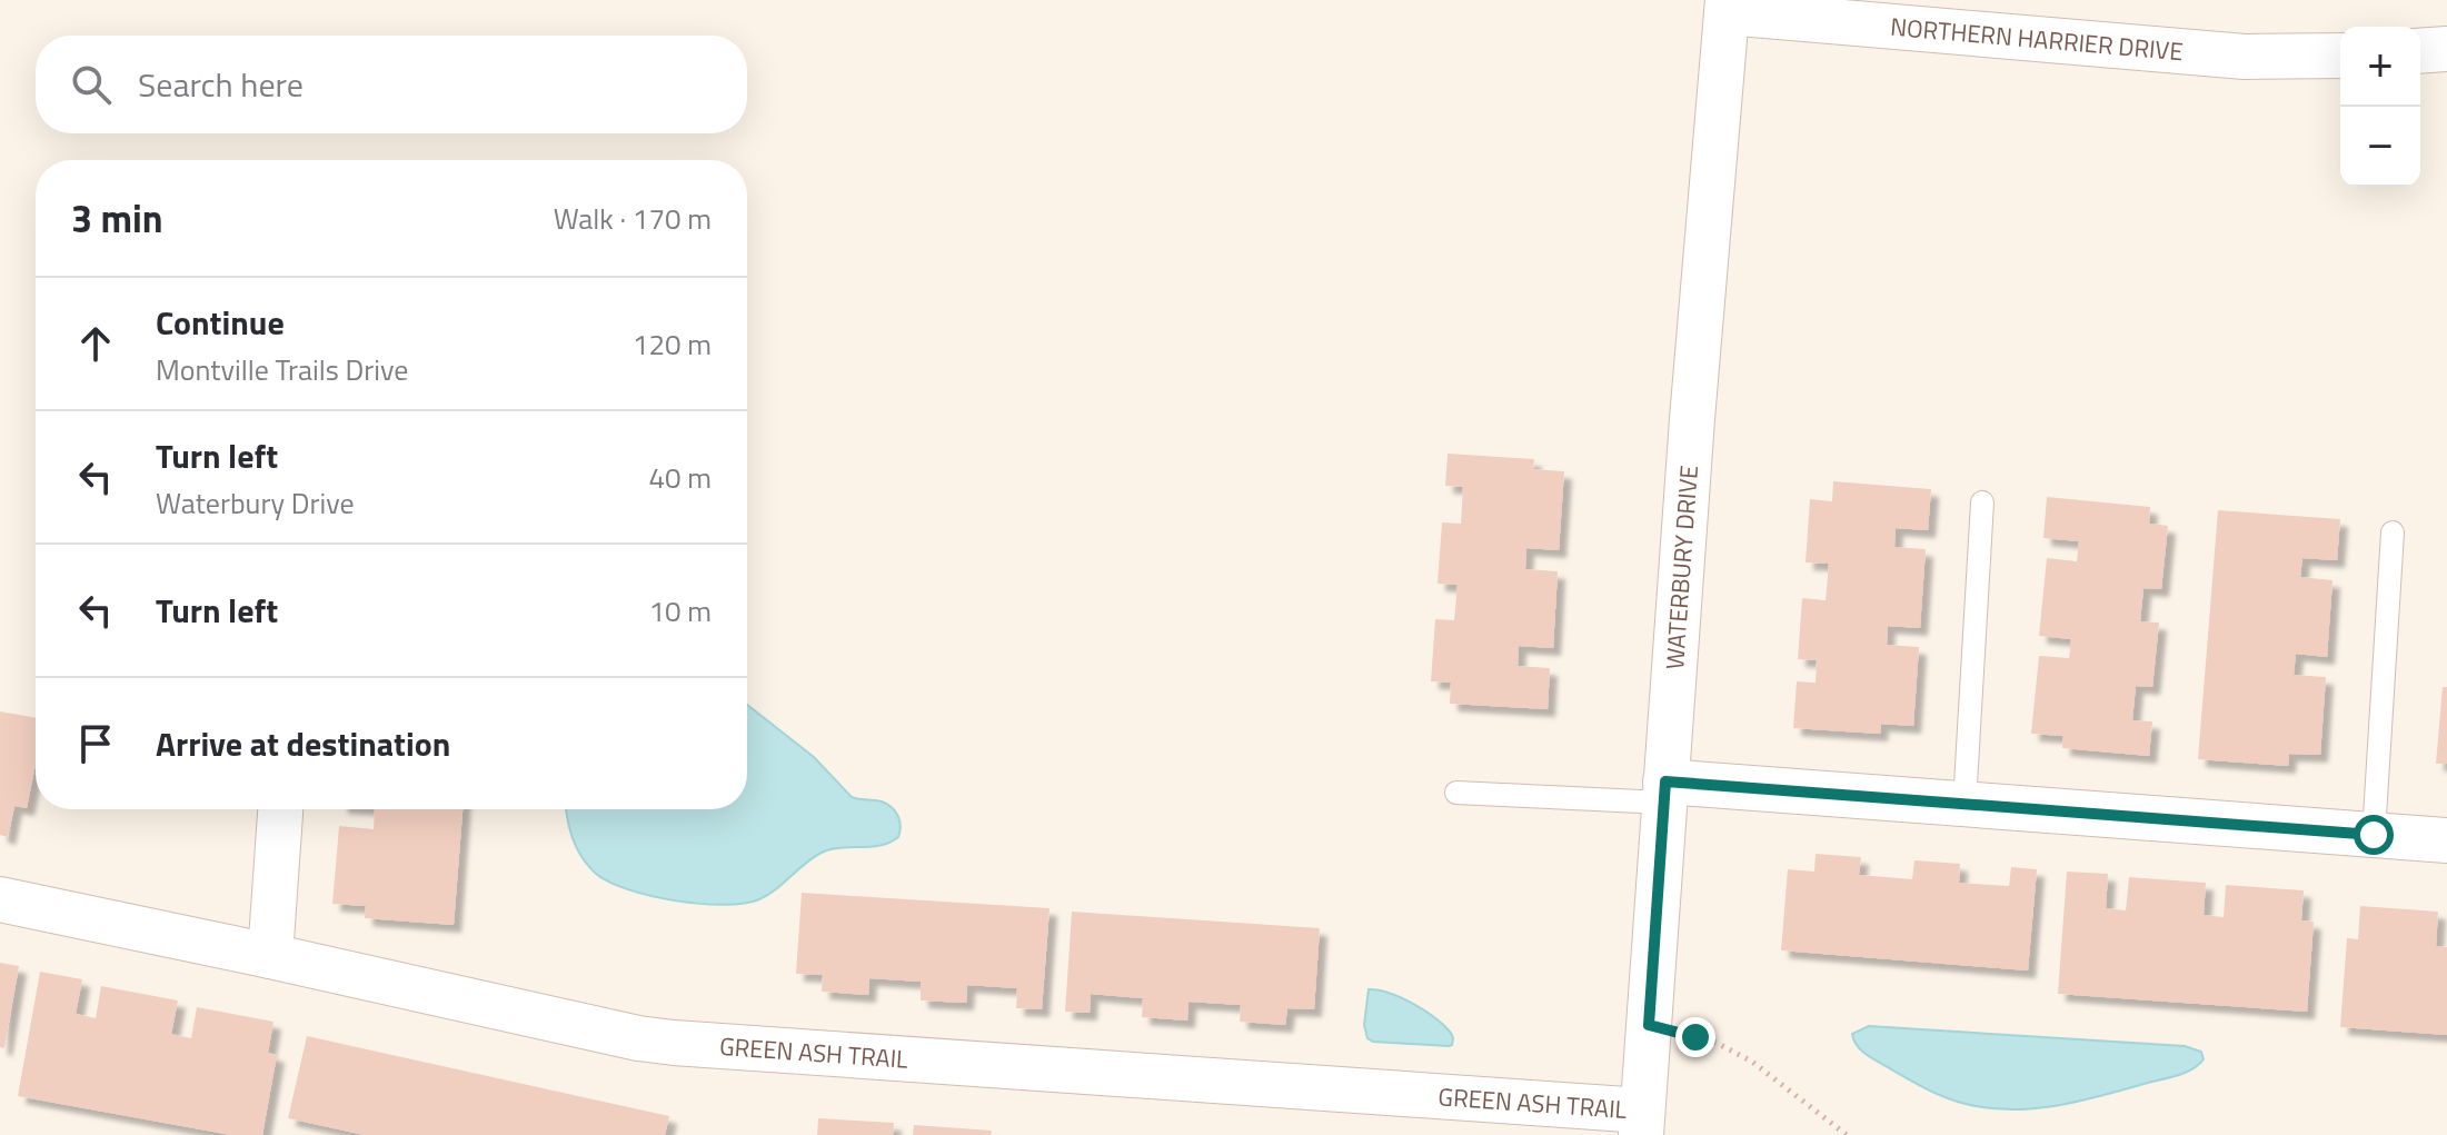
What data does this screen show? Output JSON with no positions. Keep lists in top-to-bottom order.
{
  "streets": {
    "street": ["NORTHERN HARRIER DRIVE", "WATERBURY DRIVE", "GREEN ASH TRAIL"]
  },
  "crossings": [
    ["NORTHERN HARRIER DRIVE", "WATERBURY DRIVE"],
    ["WATERBURY DRIVE", "GREEN ASH TRAIL"]
  ],
  "page": {
    "map_buttons": ["+", "−"],
    "search": "Search here",
    "heading": ["3 min", "Walk · 170 m"],
    "list": [
      ["Continue", "Montville Trails Drive", "120 m"],
      ["Turn left", "Waterbury Drive", "40 m"],
      ["Turn left", "10 m"],
      "Arrive at destination"
    ]
  }
}
